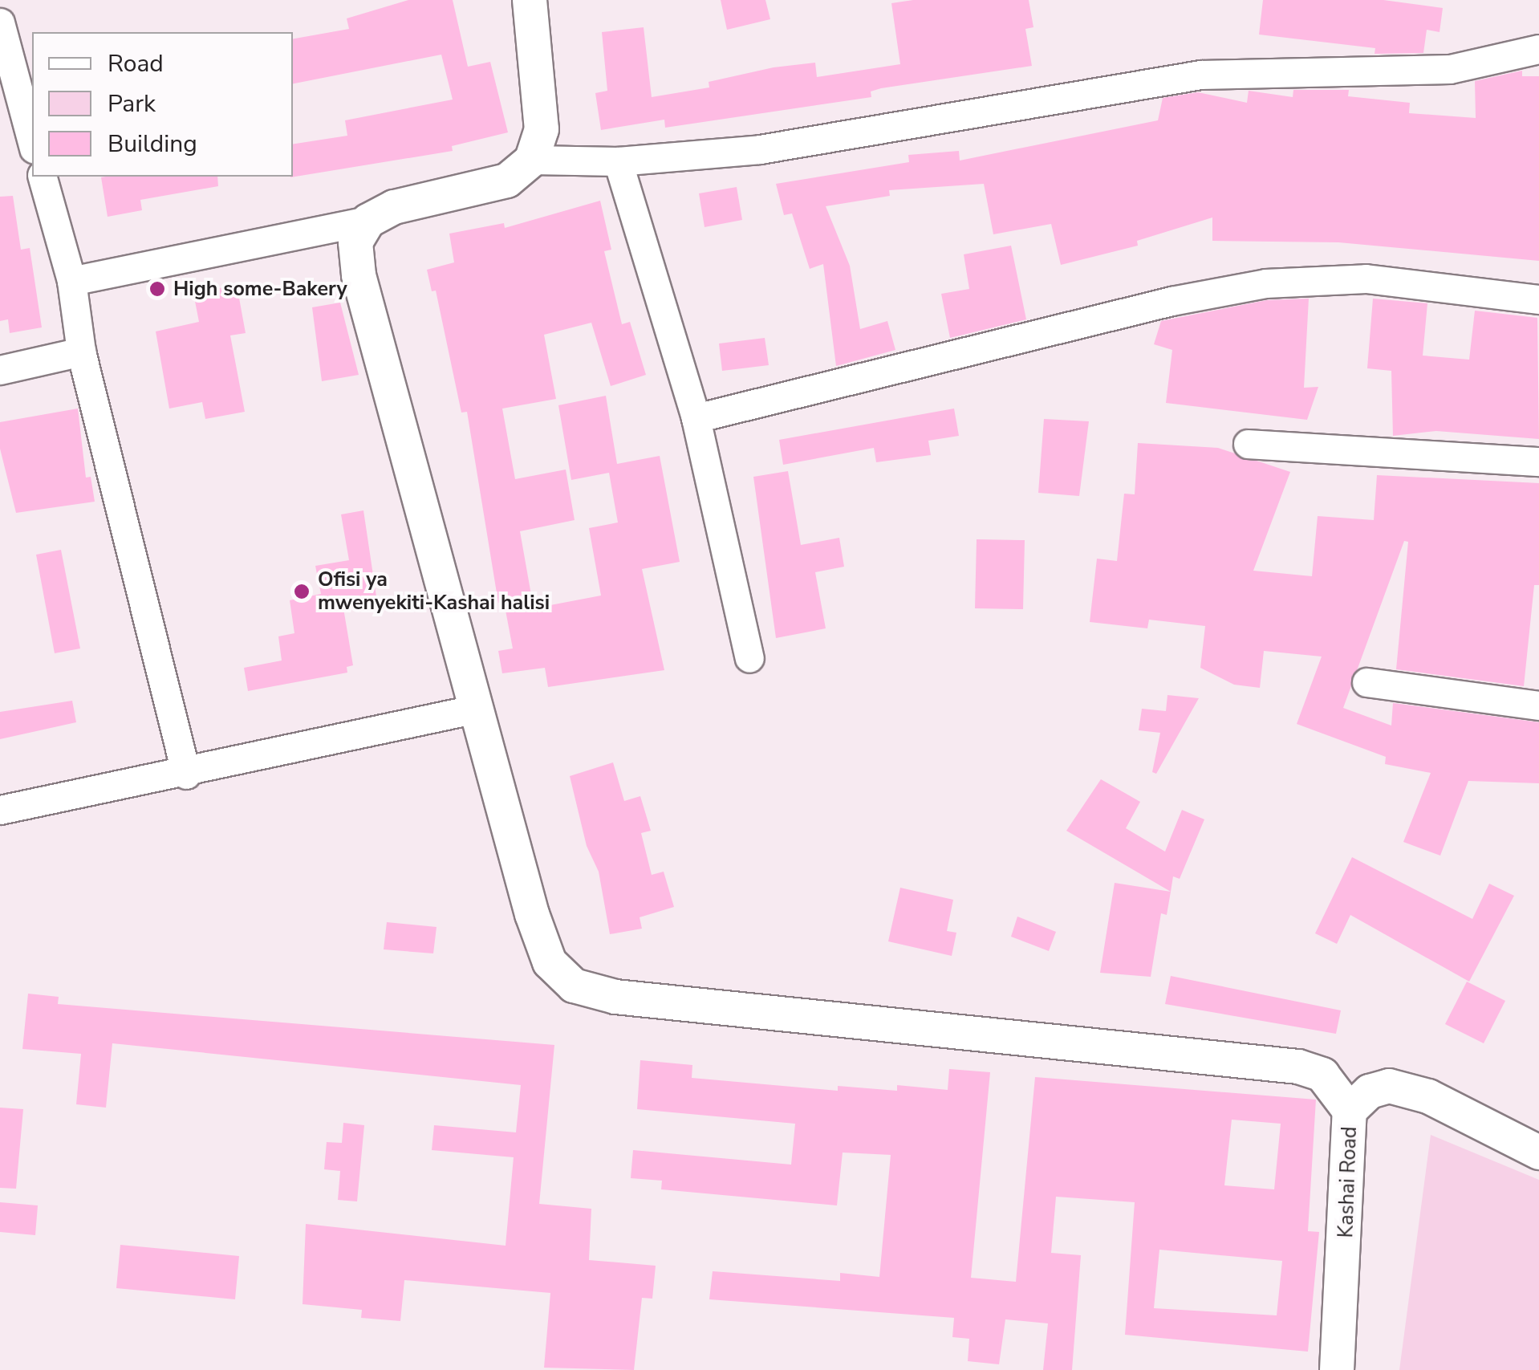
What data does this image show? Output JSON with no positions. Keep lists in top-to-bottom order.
{
  "streets": {
    "street": ["Kashai Road"]
  },
  "places": ["High some-Bakery", "Ofisi ya mwenyekiti-Kashai halisi"],
  "legend": ["Road", "Park", "Building"]
}
